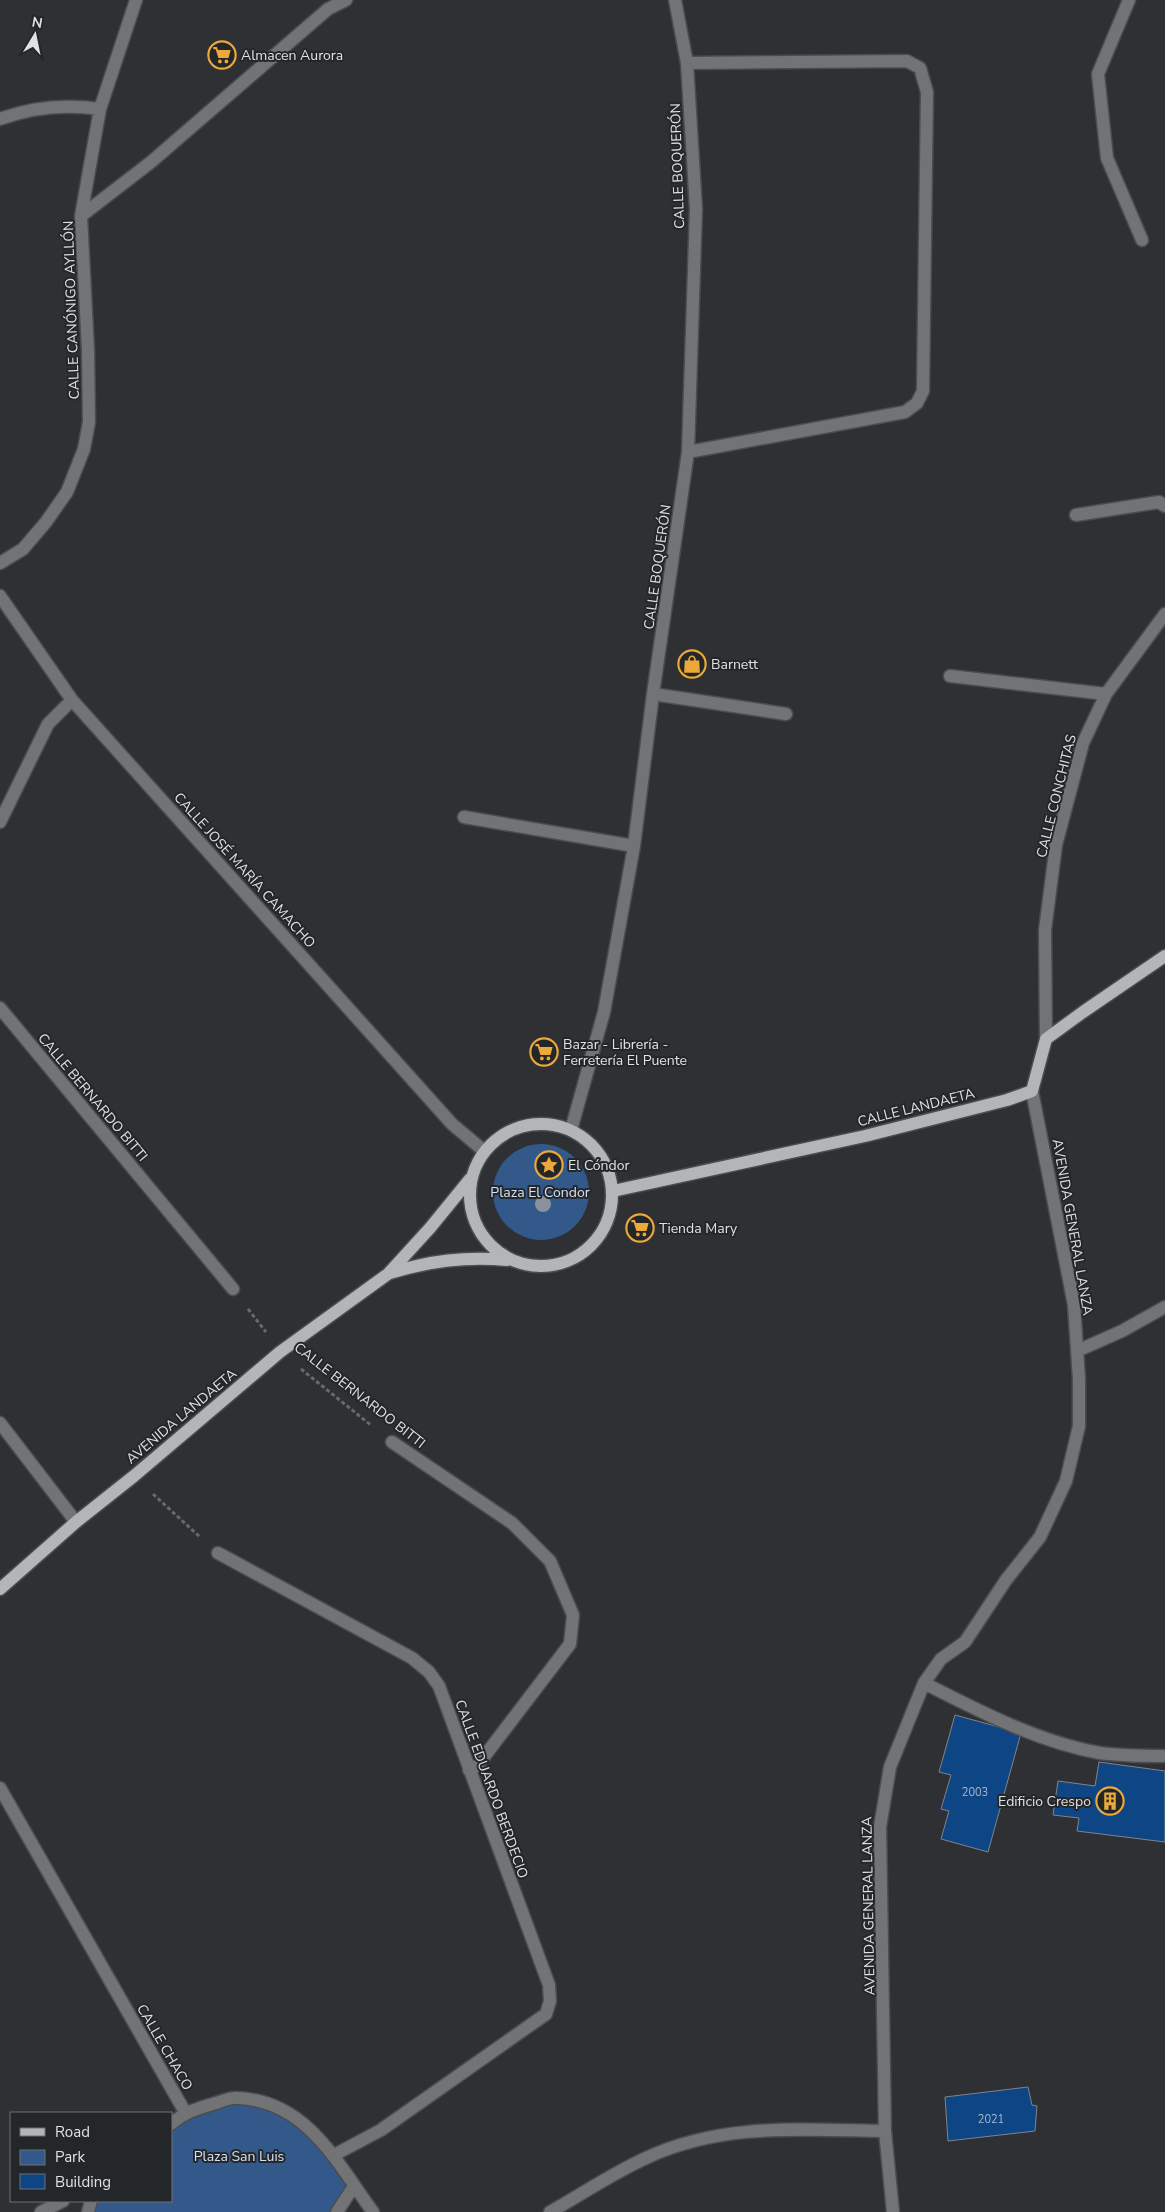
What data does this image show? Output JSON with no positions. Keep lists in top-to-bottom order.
{
  "streets": {
    "main road": ["CALLE LANDAETA", "AVENIDA LANDAETA"],
    "street": [
      "CALLE BOQUERÓN",
      "CALLE CANÓNIGO AYLLÓN",
      "CALLE CONCHITAS",
      "CALLE JOSÉ MARÍA CAMACHO",
      "CALLE BERNARDO BITTI",
      "AVENIDA GENERAL LANZA",
      "CALLE EDUARDO BERDECIO",
      "CALLE CHACO"
    ]
  },
  "crossings": [
    ["CALLE BOQUERÓN", "CALLE JOSÉ MARÍA CAMACHO"],
    ["CALLE BOQUERÓN", "CALLE LANDAETA"],
    ["CALLE BOQUERÓN", "AVENIDA LANDAETA"],
    ["CALLE JOSÉ MARÍA CAMACHO", "CALLE LANDAETA"],
    ["CALLE JOSÉ MARÍA CAMACHO", "AVENIDA LANDAETA"],
    ["CALLE BERNARDO BITTI", "AVENIDA LANDAETA"],
    ["CALLE BERNARDO BITTI", "CALLE EDUARDO BERDECIO"],
    ["CALLE LANDAETA", "AVENIDA GENERAL LANZA"],
    ["CALLE LANDAETA", "AVENIDA LANDAETA"],
    ["CALLE EDUARDO BERDECIO", "CALLE CHACO"]
  ],
  "parks": ["Plaza El Condor", "Plaza San Luis"],
  "places": {
    "supermarket": ["Almacen Aurora", "Bazar - Librería - Ferretería El Puente", "Tienda Mary"],
    "shop": ["Barnett"],
    "place": ["El Cóndor"],
    "building": ["Edificio Crespo"]
  },
  "house_numbers": ["2003", "2021"],
  "legend": ["Road", "Park", "Building"],
  "north": "top"
}
